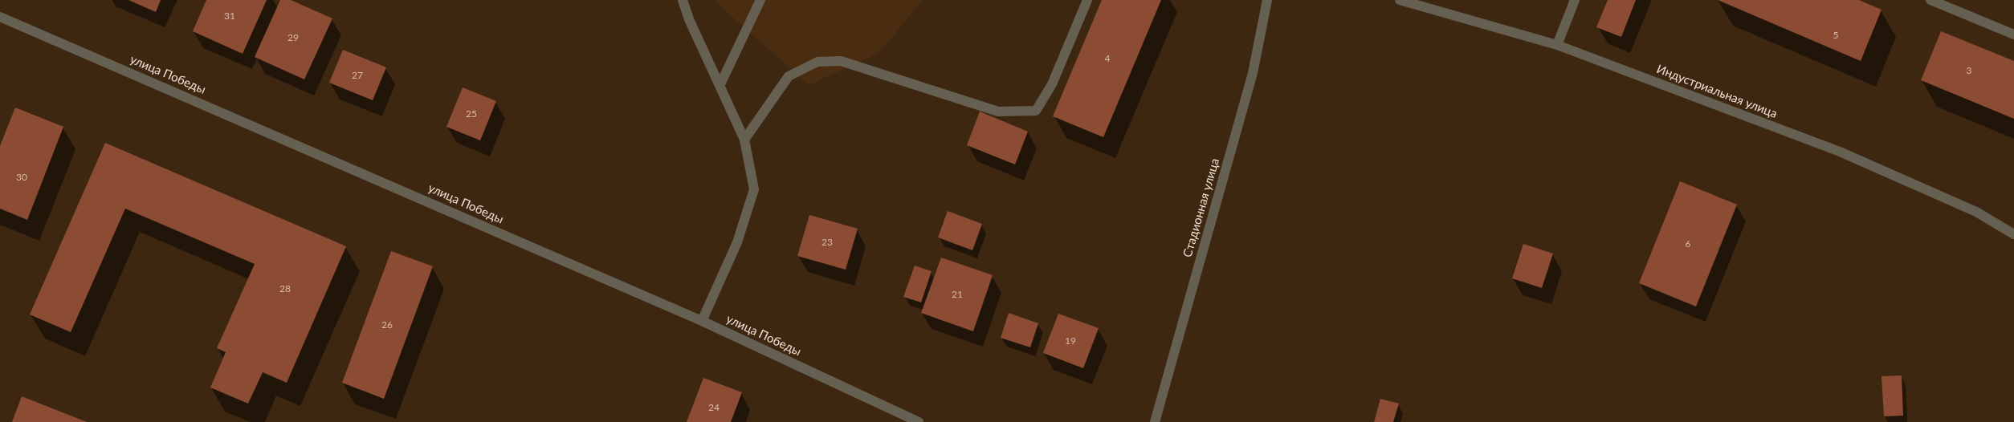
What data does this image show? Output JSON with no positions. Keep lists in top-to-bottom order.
{
  "streets": {
    "street": ["улица Победы", "Индустриальная улица", "Стадионная улица"]
  },
  "house_numbers": [
    "31",
    "5",
    "29",
    "4",
    "3",
    "27",
    "25",
    "30",
    "23",
    "6",
    "28",
    "21",
    "26",
    "19",
    "24"
  ]
}
